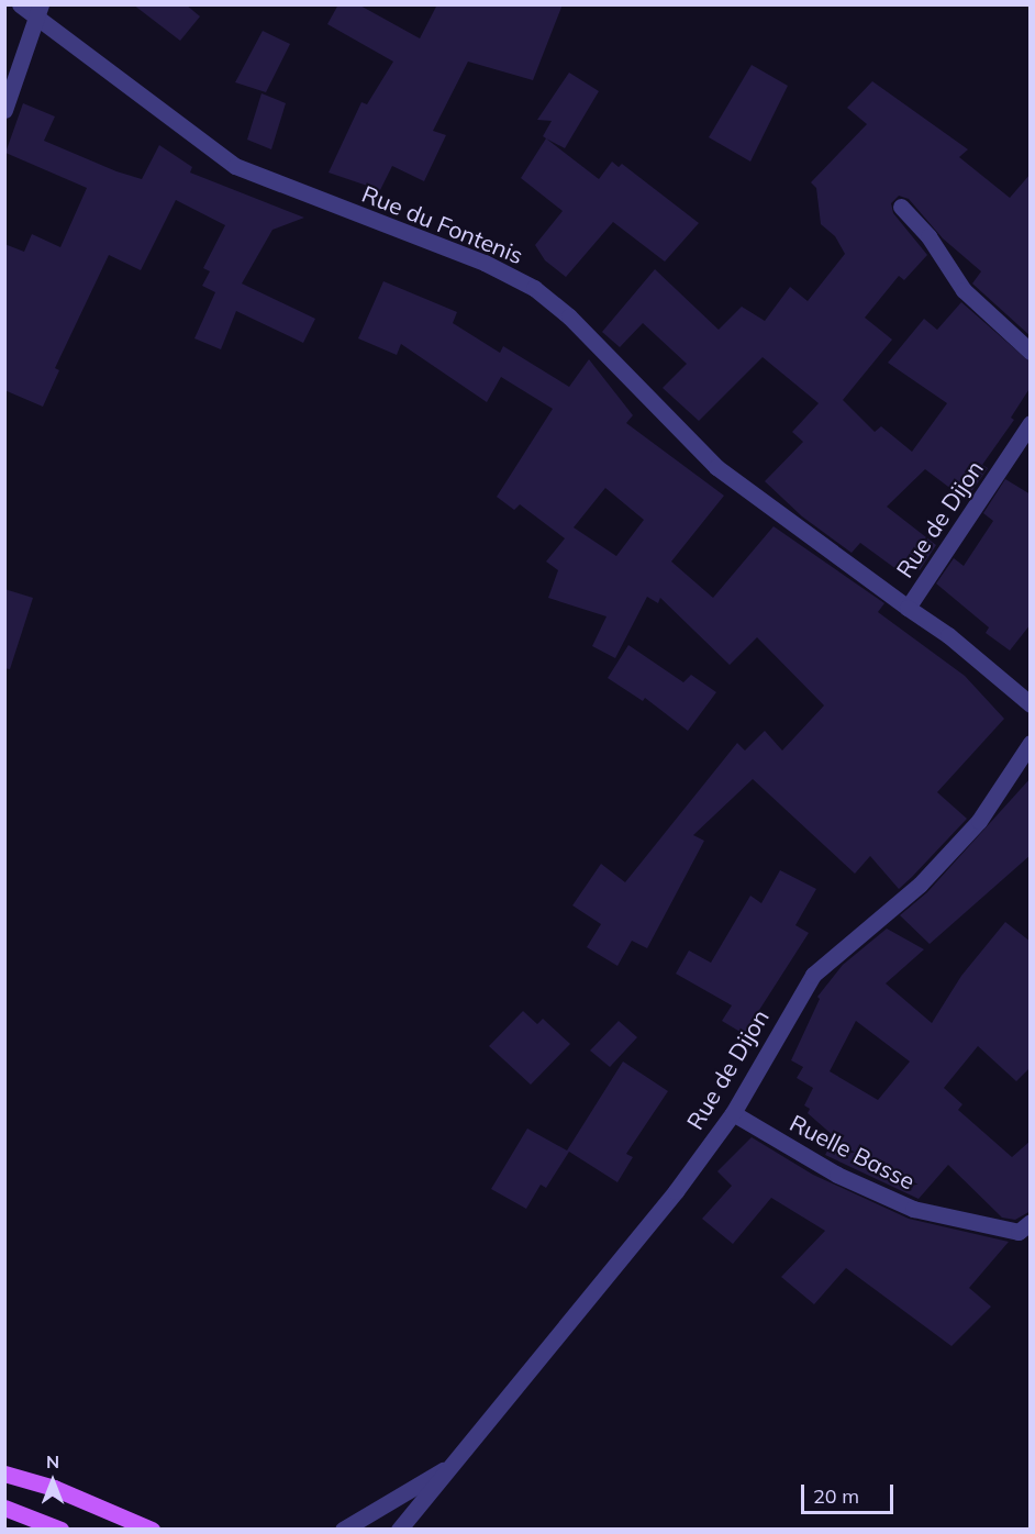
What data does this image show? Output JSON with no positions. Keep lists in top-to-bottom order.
{
  "streets": {
    "street": ["Rue du Fontenis", "Rue de Dijon", "Ruelle Basse"]
  },
  "crossings": [
    ["Rue du Fontenis", "Rue de Dijon"],
    ["Rue de Dijon", "Ruelle Basse"]
  ],
  "scale_bar": "20 m",
  "north": "top"
}
